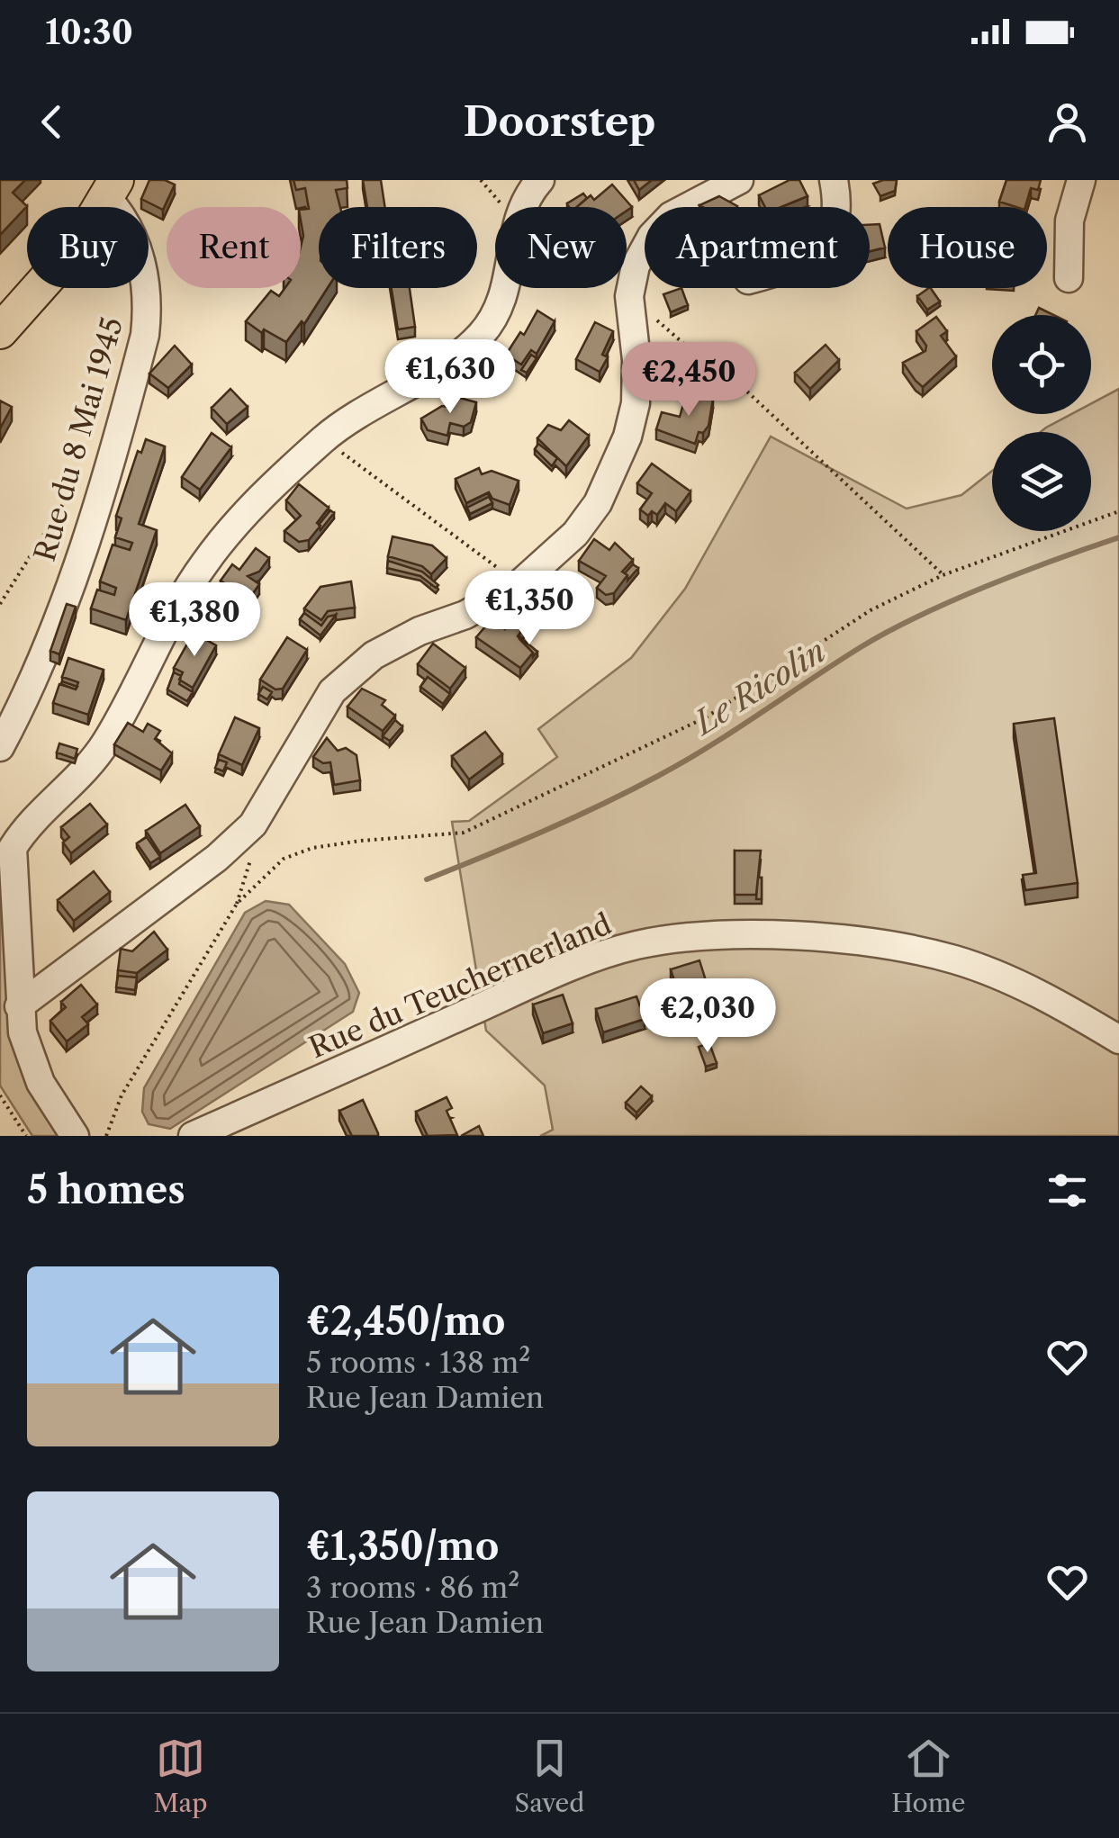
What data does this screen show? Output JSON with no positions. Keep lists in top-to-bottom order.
{
  "streets": {
    "street": ["Rue du 8 Mai 1945", "Rue du Teuchernerland"]
  },
  "water": ["Le Ricolin"],
  "page": {
    "status": "10:30",
    "header": "Doorstep",
    "chip": [
      "Buy",
      "Rent",
      "Filters",
      "New",
      "Apartment",
      "House"
    ],
    "price": [
      "€1,630",
      "€2,450",
      "€1,350",
      "€1,380",
      "€2,030"
    ],
    "heading": "5 homes",
    "list": [
      {
        "name": "€2,450/mo",
        "note": "5 rooms · 138 m² · Rue Jean Damien"
      },
      {
        "name": "€1,350/mo",
        "note": "3 rooms · 86 m² · Rue Jean Damien"
      }
    ],
    "tabs": ["Map", "Saved", "Home"]
  }
}
